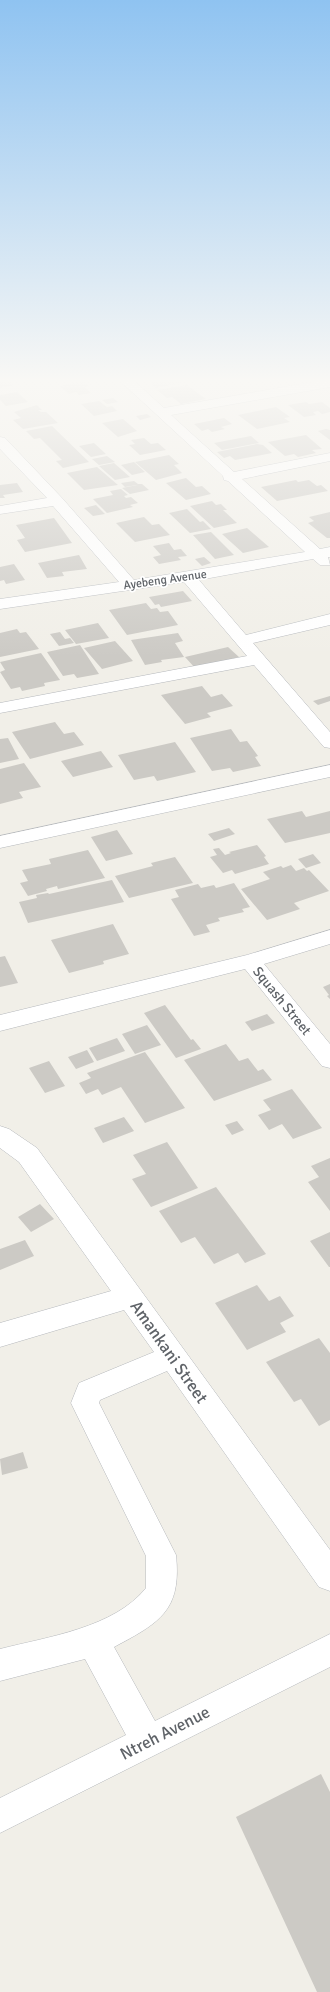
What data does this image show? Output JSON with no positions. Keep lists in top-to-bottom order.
{
  "streets": {
    "street": [
      "Ayebeng Avenue",
      "Squash Street",
      "Amankani Street",
      "Ntreh Avenue"
    ]
  }
}
